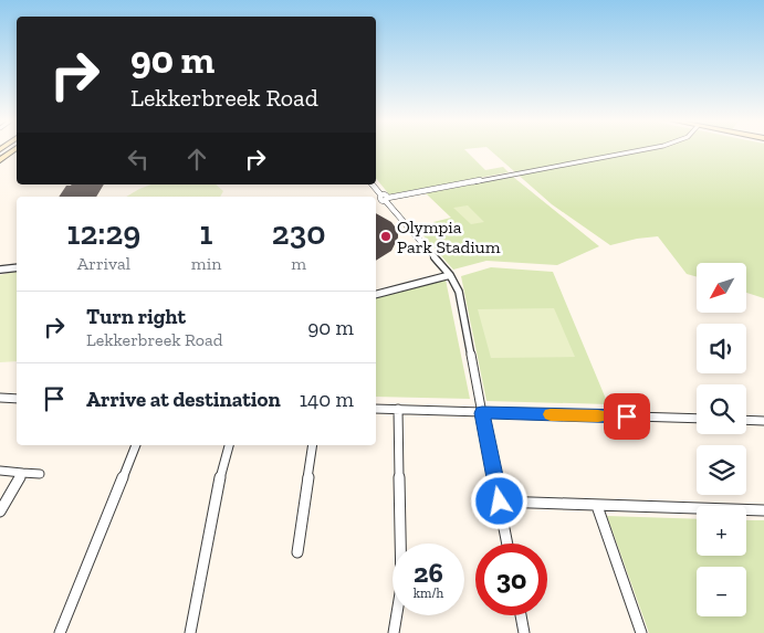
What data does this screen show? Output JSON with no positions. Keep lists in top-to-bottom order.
{
  "places": ["Olympia Park Stadium"],
  "north": "bottom left",
  "page": {
    "turn": ["90 m", "Lekkerbreek Road"],
    "eta": [
      "12:29",
      "Arrival",
      "1",
      "min",
      "230",
      "m"
    ],
    "map_buttons": ["+", "−"],
    "list": [
      {
        "name": "Turn right",
        "note": "Lekkerbreek Road",
        "value": "90 m"
      },
      {
        "name": "Arrive at destination",
        "value": "140 m"
      }
    ],
    "speed": "26 km/h",
    "limit": "30"
  }
}
